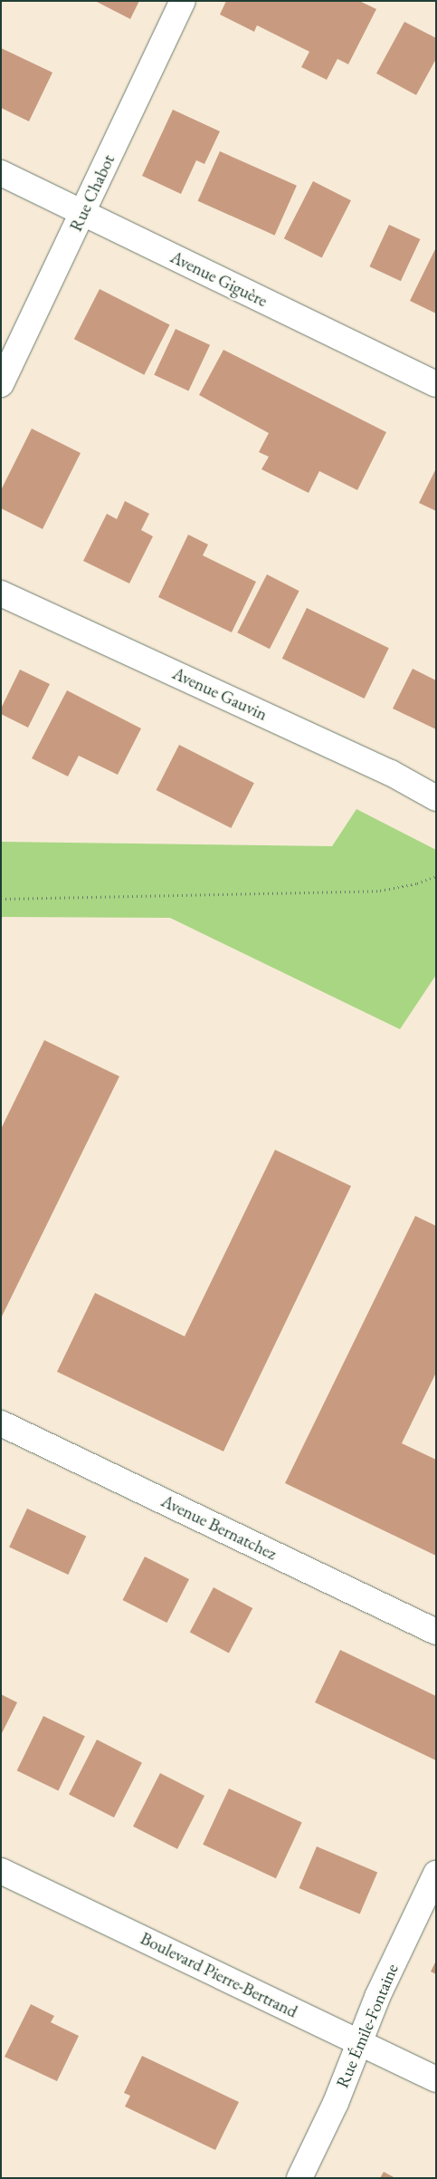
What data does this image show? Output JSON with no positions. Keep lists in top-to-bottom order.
{
  "streets": {
    "street": [
      "Rue Chabot",
      "Avenue Giguère",
      "Avenue Gauvin",
      "Avenue Bernatchez",
      "Boulevard Pierre-Bertrand",
      "Rue Émile-Fontaine"
    ]
  },
  "crossings": [
    ["Rue Chabot", "Avenue Giguère"],
    ["Boulevard Pierre-Bertrand", "Rue Émile-Fontaine"]
  ]
}
